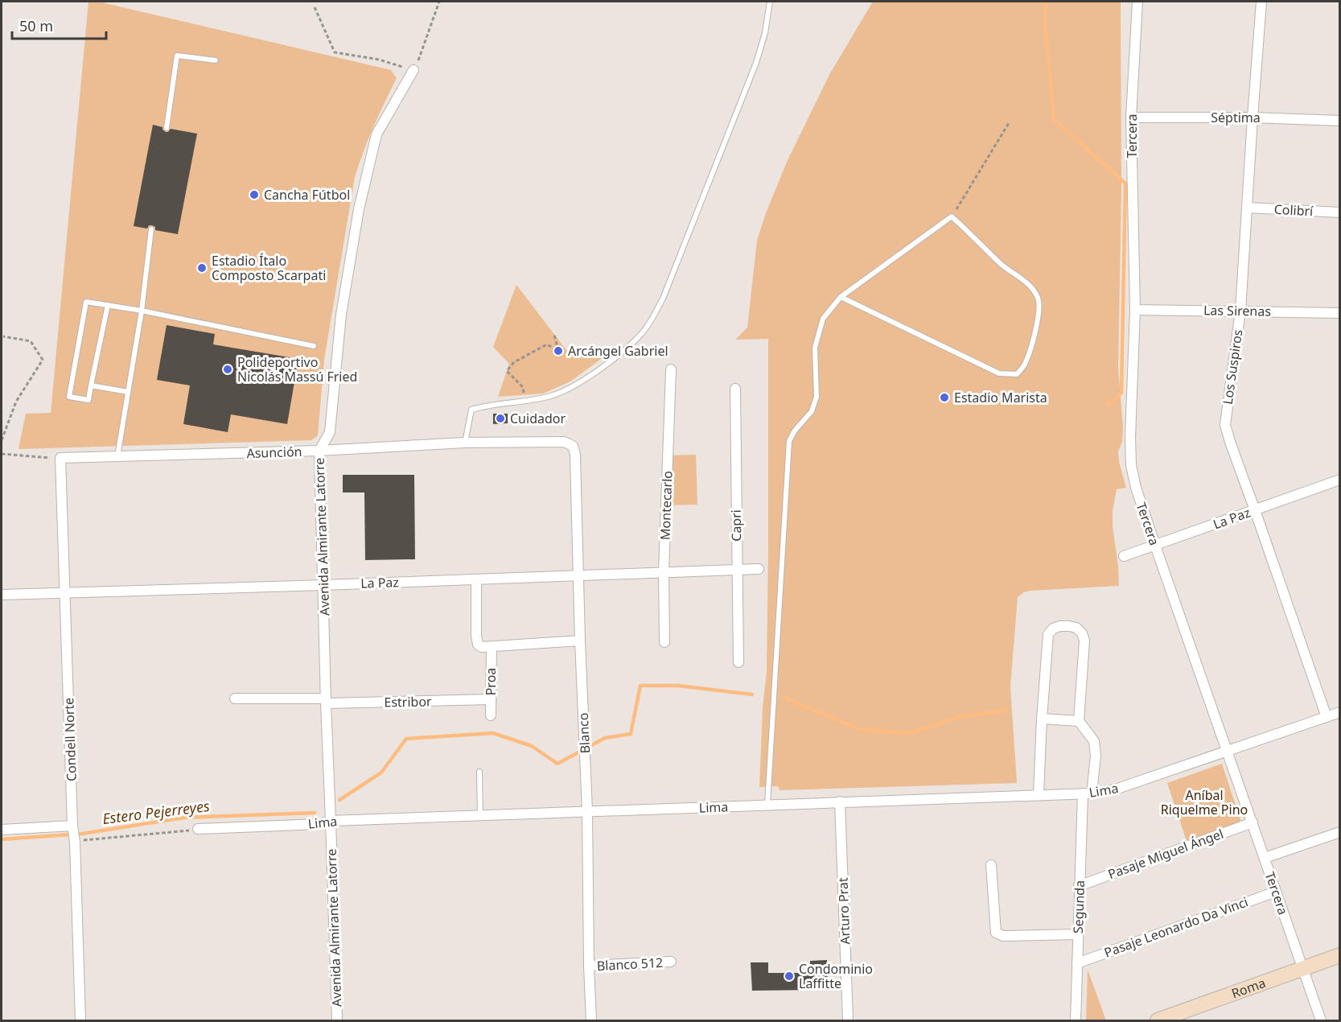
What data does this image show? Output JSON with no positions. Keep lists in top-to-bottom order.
{
  "streets": {
    "street": [
      "Séptima",
      "Tercera",
      "Colibrí",
      "Las Sirenas",
      "Los Suspiros",
      "Asunción",
      "Montecarlo",
      "La Paz",
      "Capri",
      "Avenida Almirante Latorre",
      "Proa",
      "Estribor",
      "Blanco",
      "Condell Norte",
      "Lima",
      "Pasaje Miguel Ángel",
      "Segunda",
      "Arturo Prat",
      "Pasaje Leonardo Da Vinci",
      "Blanco 512",
      "Roma"
    ]
  },
  "crossings": [
    ["Séptima", "Tercera"],
    ["Séptima", "Los Suspiros"],
    ["Tercera", "Las Sirenas"],
    ["Tercera", "La Paz"],
    ["Tercera", "Lima"],
    ["Tercera", "Pasaje Miguel Ángel"],
    ["Tercera", "Pasaje Leonardo Da Vinci"],
    ["Tercera", "Roma"],
    ["Colibrí", "Los Suspiros"],
    ["Las Sirenas", "Los Suspiros"],
    ["Los Suspiros", "La Paz"],
    ["Los Suspiros", "Lima"],
    ["Asunción", "Avenida Almirante Latorre"],
    ["Asunción", "Blanco"],
    ["Asunción", "Condell Norte"],
    ["Montecarlo", "La Paz"],
    ["La Paz", "Capri"],
    ["La Paz", "Avenida Almirante Latorre"],
    ["La Paz", "Blanco"],
    ["La Paz", "Condell Norte"],
    ["Avenida Almirante Latorre", "Estribor"],
    ["Avenida Almirante Latorre", "Lima"],
    ["Proa", "Estribor"],
    ["Blanco", "Lima"],
    ["Blanco", "Blanco 512"],
    ["Lima", "Segunda"],
    ["Lima", "Arturo Prat"],
    ["Pasaje Miguel Ángel", "Segunda"],
    ["Segunda", "Pasaje Leonardo Da Vinci"]
  ],
  "water": ["Estero Pejerreyes"],
  "parks": ["Aníbal Riquelme Pino"],
  "places": [
    "Cancha Fútbol",
    "Estadio Ítalo Composto Scarpati",
    "Arcángel Gabriel",
    "Polideportivo Nicolás Massú Fried",
    "Estadio Marista",
    "Cuidador",
    "Condominio Laffitte"
  ],
  "scale_bar": "50 m"
}
